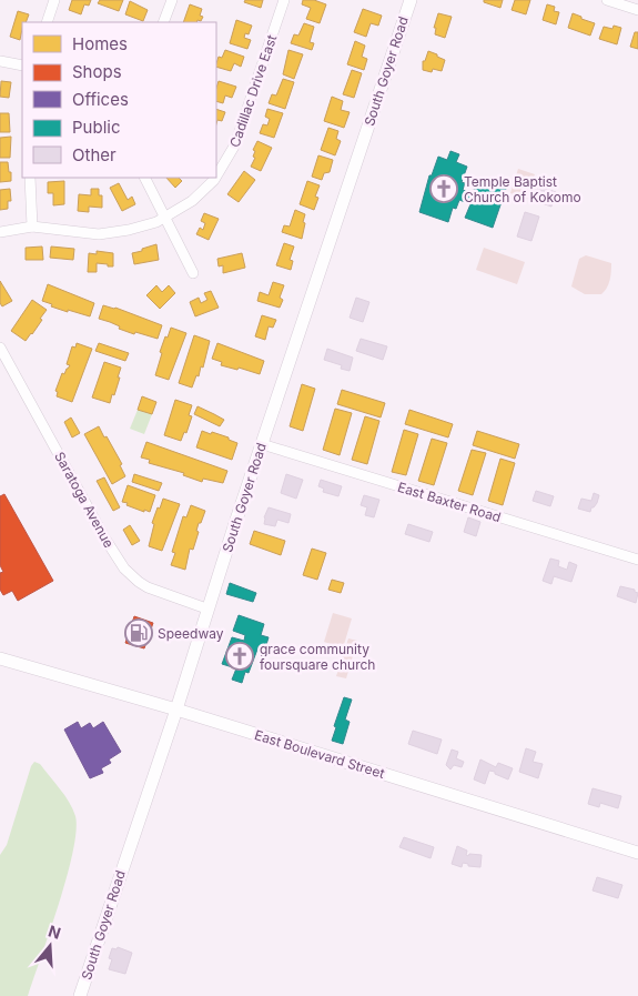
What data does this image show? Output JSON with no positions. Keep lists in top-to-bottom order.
{
  "streets": {
    "street": [
      "South Goyer Road",
      "Cadillac Drive East",
      "Saratoga Avenue",
      "East Baxter Road",
      "East Boulevard Street"
    ]
  },
  "crossings": [
    ["South Goyer Road", "Saratoga Avenue"],
    ["South Goyer Road", "East Baxter Road"],
    ["South Goyer Road", "East Boulevard Street"]
  ],
  "places": {
    "church": ["Temple Baptist Church of Kokomo", "grace community foursquare church"],
    "fuel station": ["Speedway"]
  },
  "legend": [
    "Homes",
    "Shops",
    "Offices",
    "Public",
    "Other"
  ],
  "north": "top"
}
